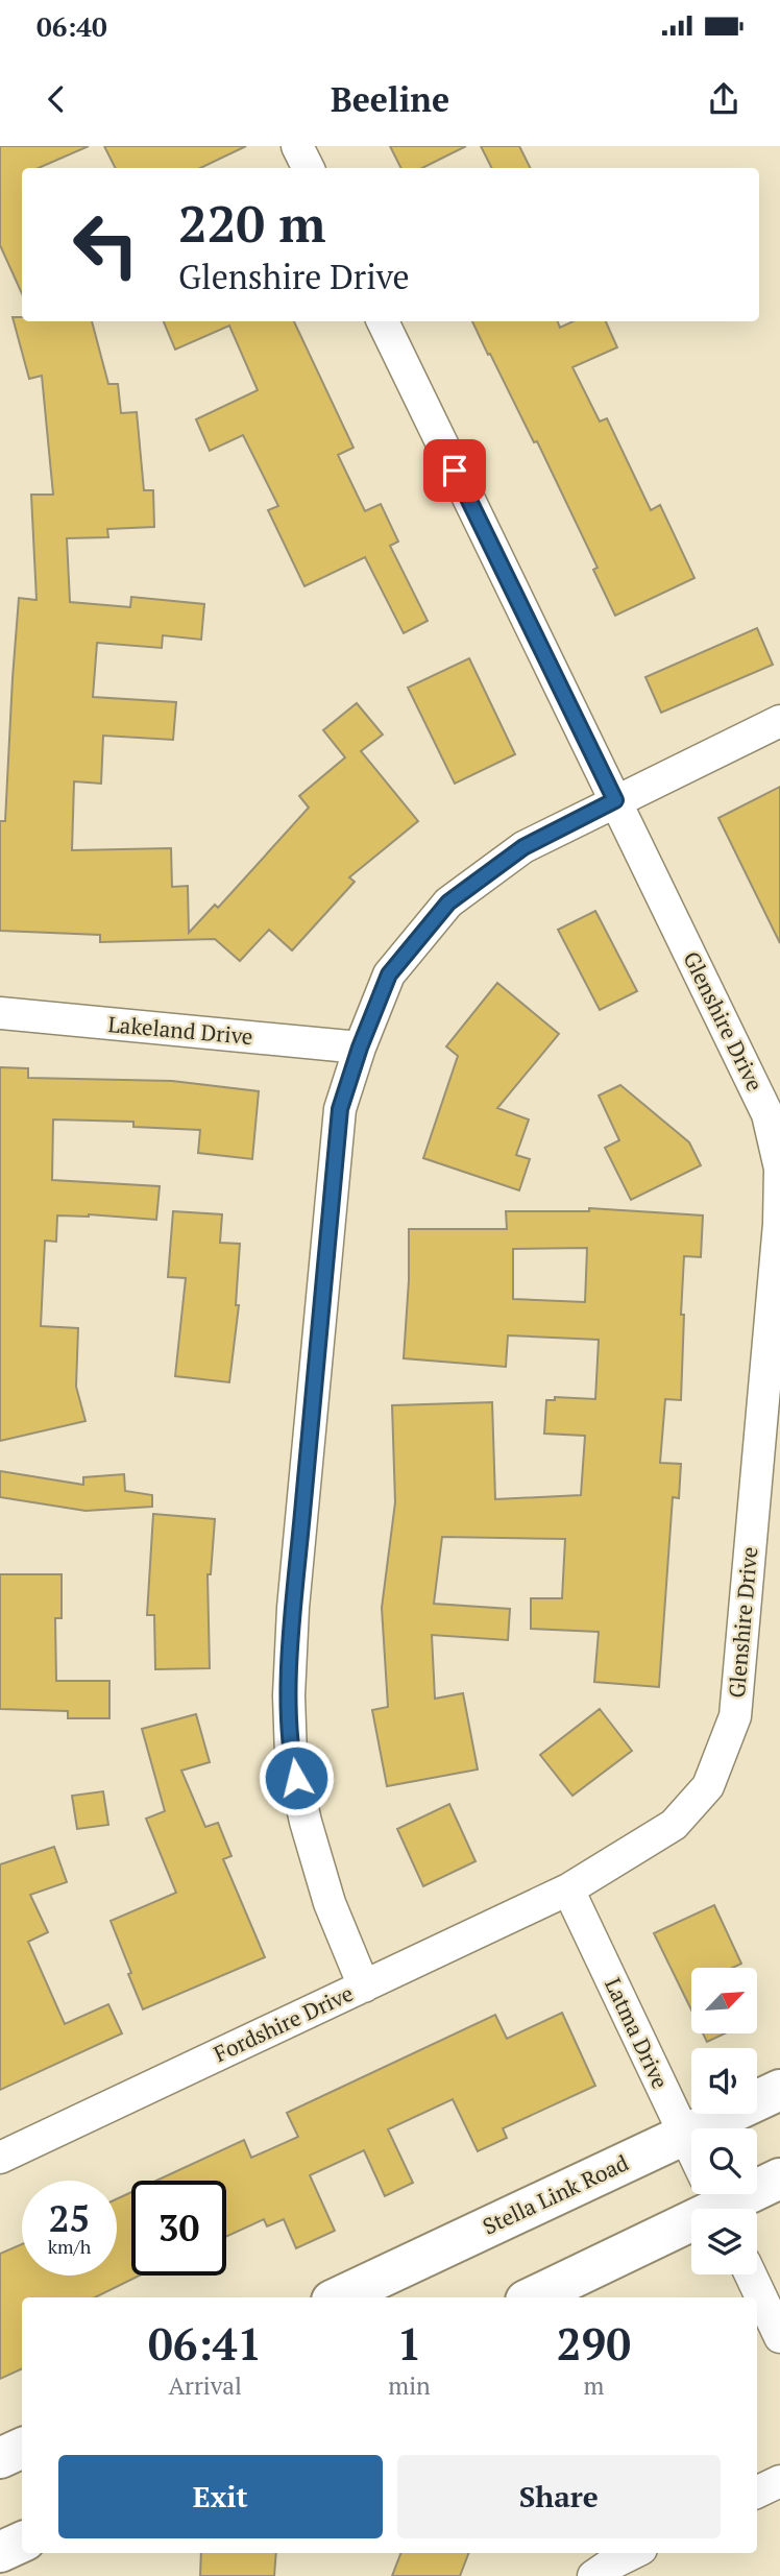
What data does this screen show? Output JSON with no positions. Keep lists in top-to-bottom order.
{
  "streets": {
    "main road": ["Stella Link Road"],
    "street": [
      "Glenshire Drive",
      "Lakeland Drive",
      "Fordshire Drive",
      "Latma Drive"
    ]
  },
  "crossings": [
    ["Glenshire Drive", "Fordshire Drive"],
    ["Glenshire Drive", "Latma Drive"],
    ["Fordshire Drive", "Latma Drive"],
    ["Latma Drive", "Stella Link Road"]
  ],
  "north": "top right",
  "page": {
    "status": "06:40",
    "header": "Beeline",
    "turn": ["220 m", "Glenshire Drive"],
    "speed": "25 km/h",
    "limit": "30",
    "eta": [
      "06:41",
      "Arrival",
      "1",
      "min",
      "290",
      "m"
    ],
    "buttons": ["Exit", "Share"]
  }
}
